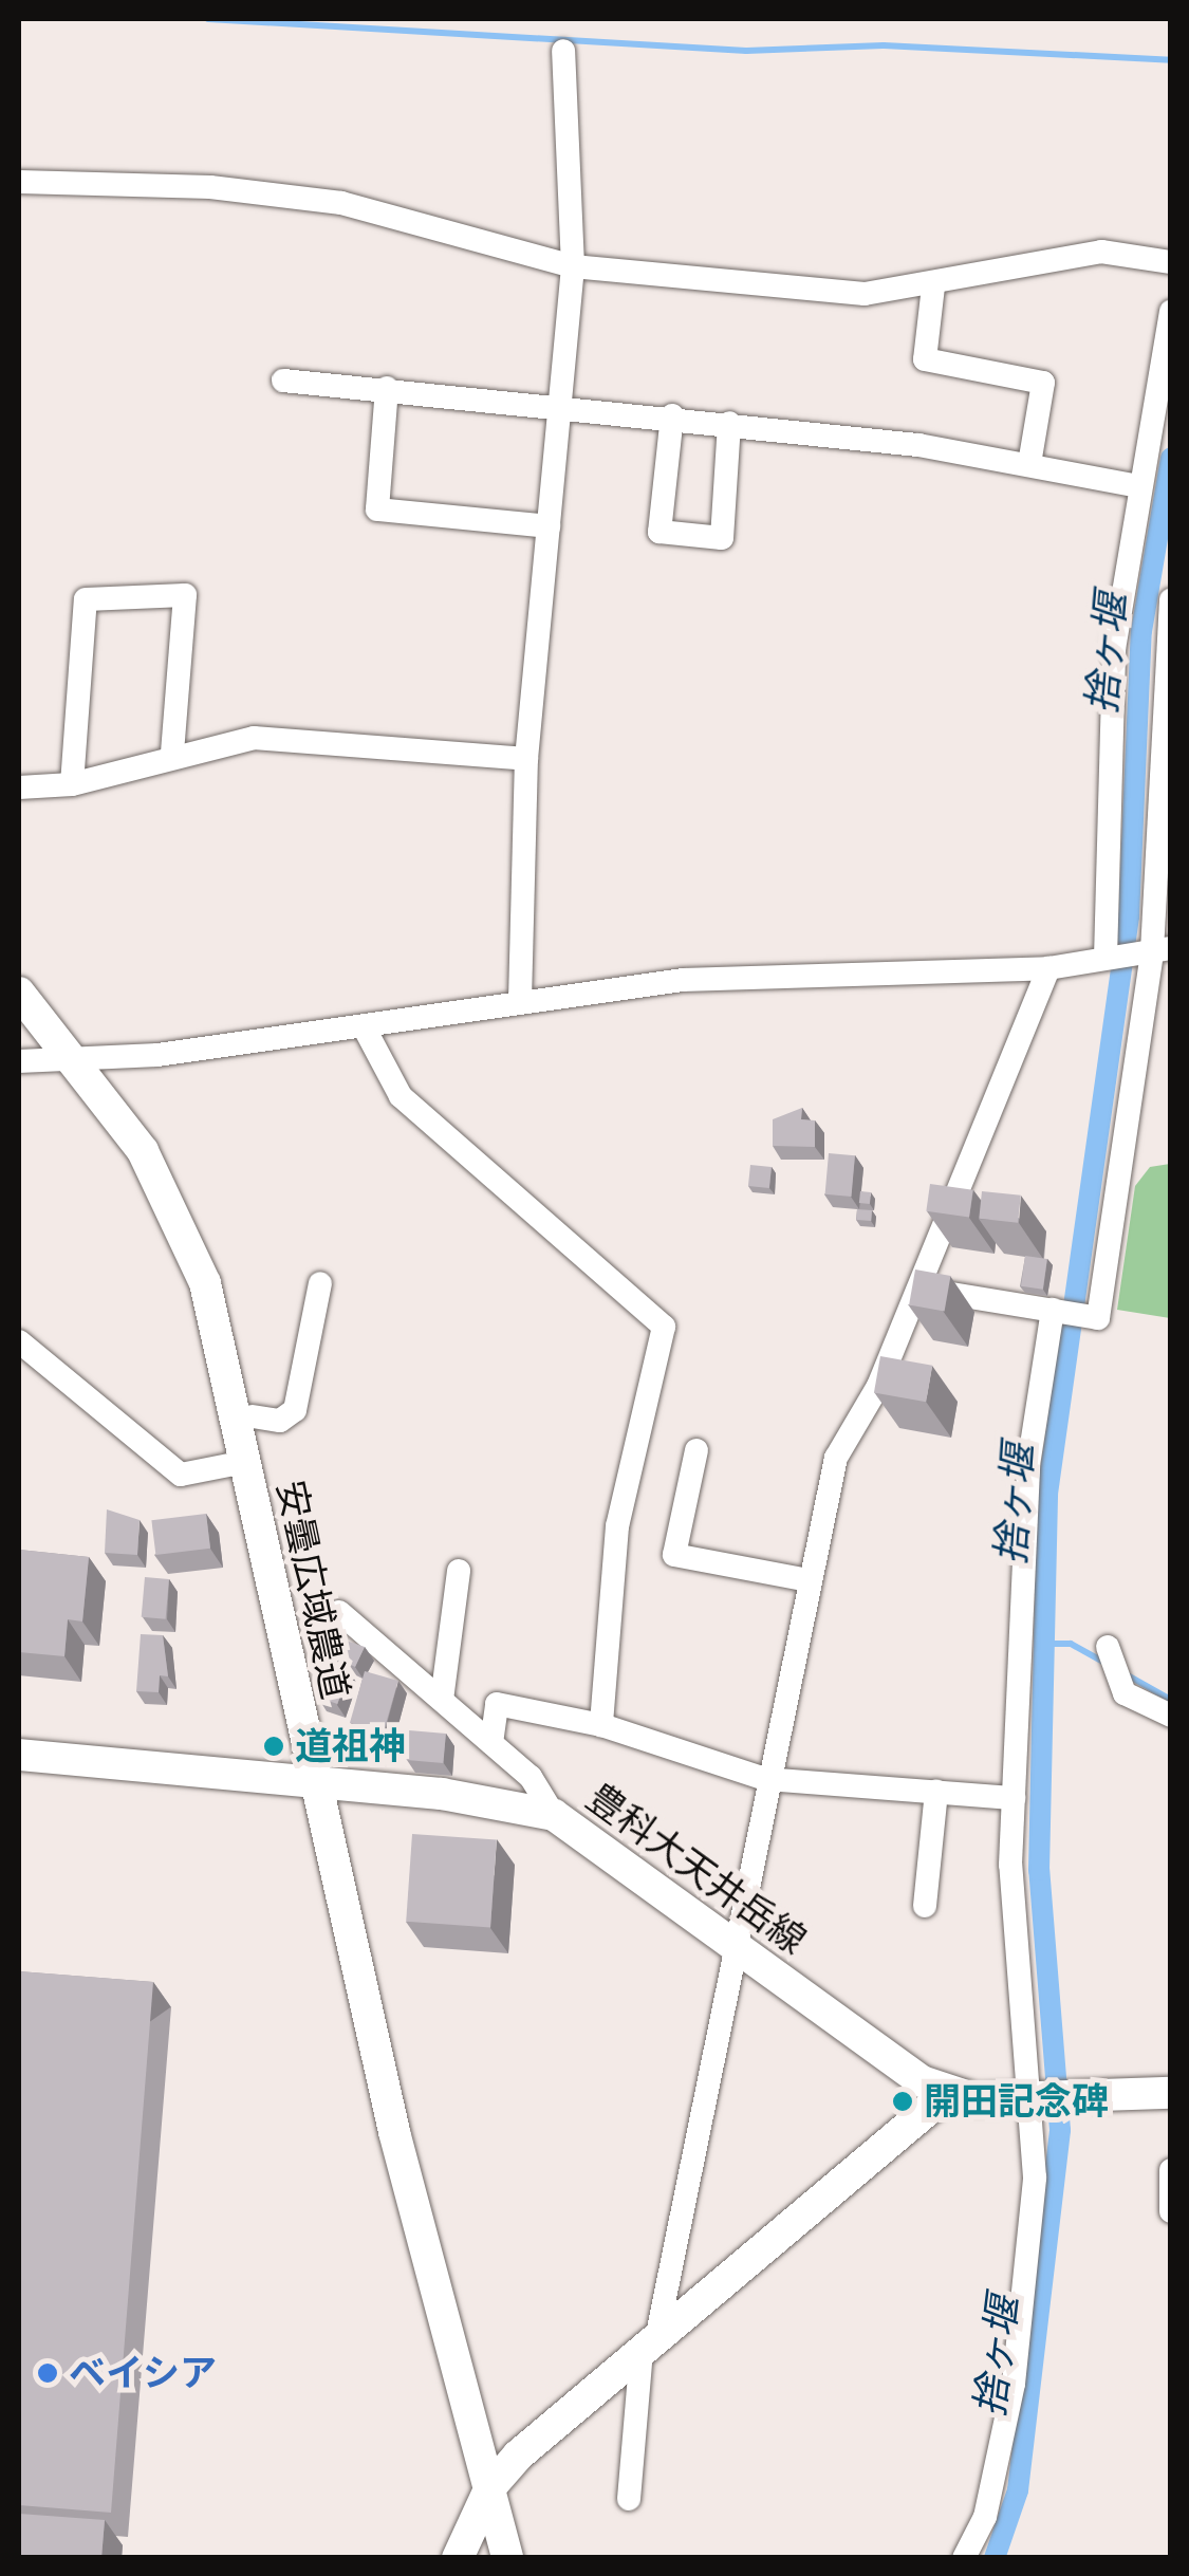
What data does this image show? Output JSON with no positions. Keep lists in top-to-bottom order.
{
  "streets": {
    "street": ["安曇広域農道", "豊科大天井岳線"]
  },
  "crossings": [
    ["安曇広域農道", "豊科大天井岳線"]
  ],
  "water": ["捨ヶ堰"],
  "places": ["道祖神", "開田記念碑", "ベイシア"]
}
